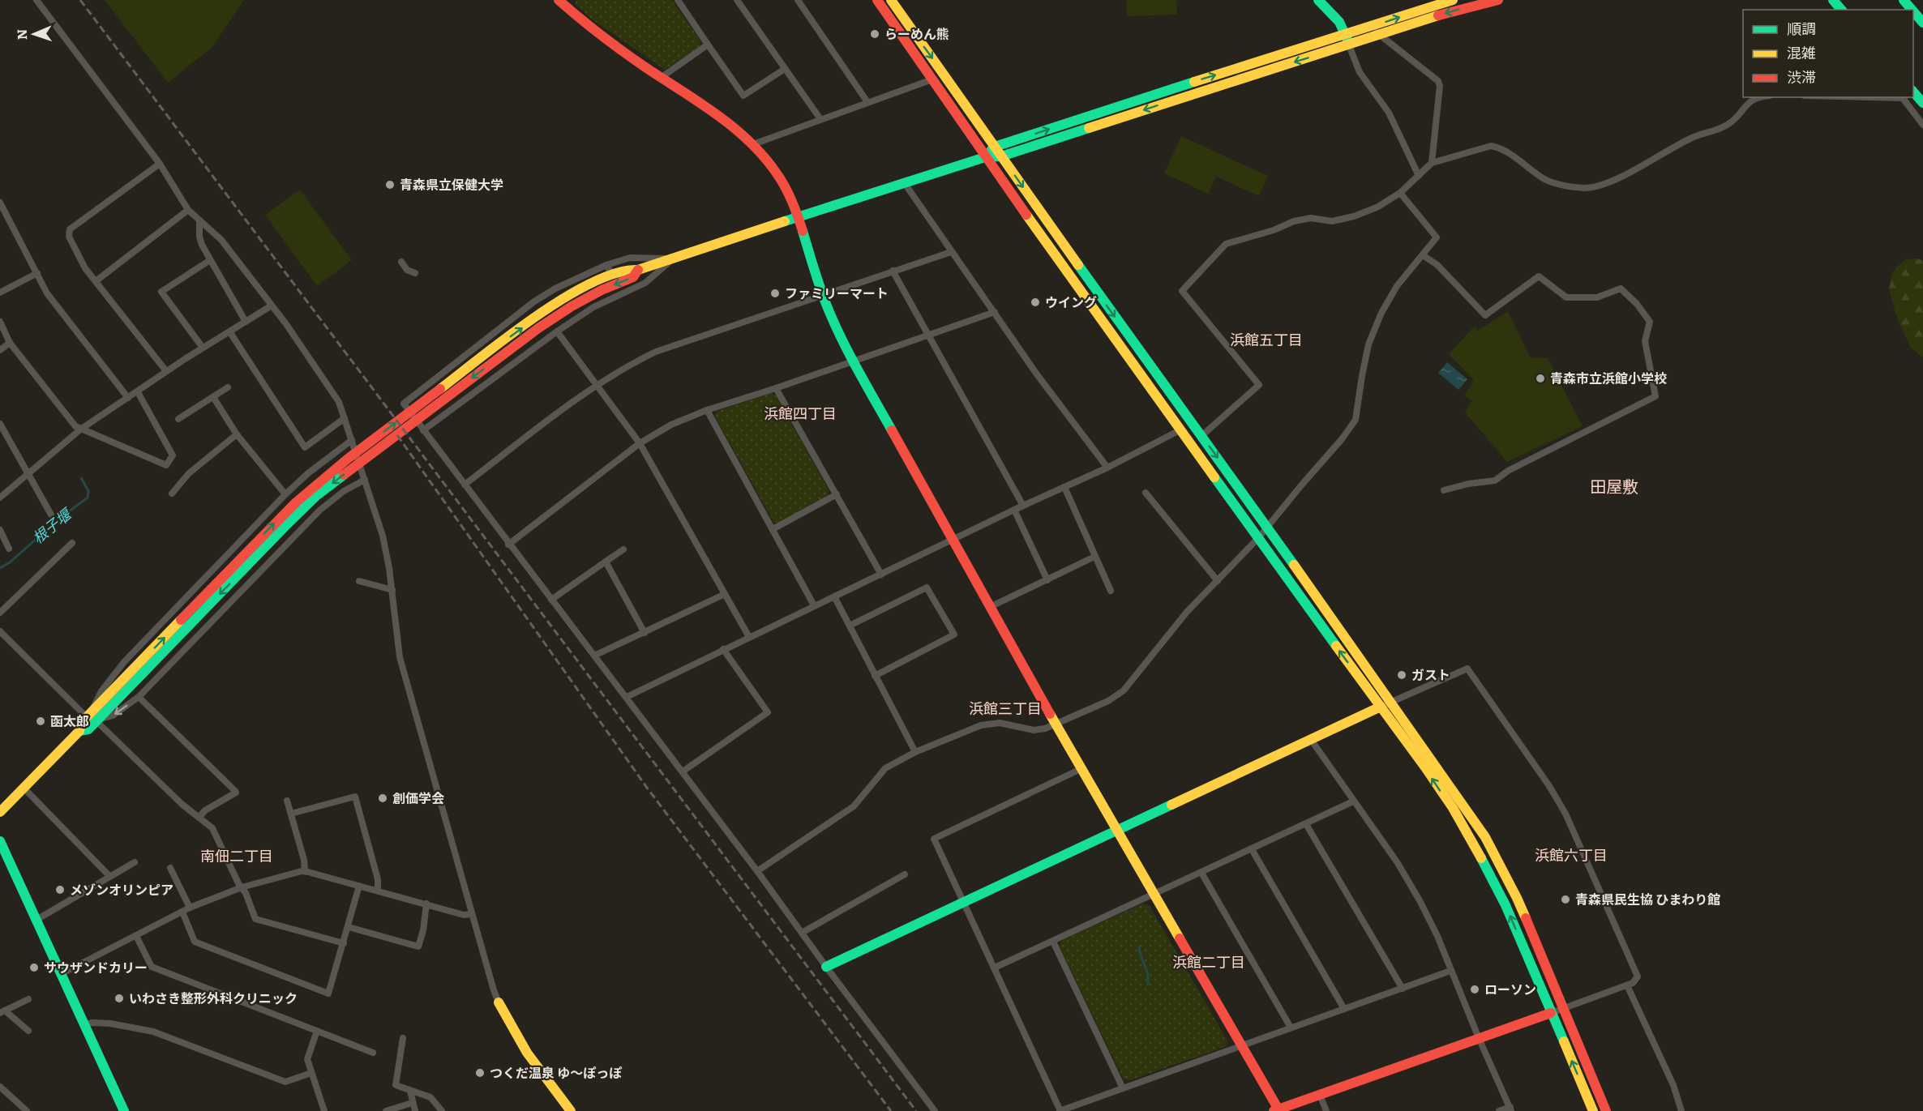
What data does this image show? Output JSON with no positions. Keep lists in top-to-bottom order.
{
  "districts": [
    "浜館五丁目",
    "浜館四丁目",
    "田屋敷",
    "浜館三丁目",
    "浜館六丁目",
    "南佃二丁目",
    "浜館二丁目"
  ],
  "water": ["根子堰"],
  "places": [
    "らーめん熊",
    "青森県立保健大学",
    "ファミリーマート",
    "ウイング",
    "青森市立浜館小学校",
    "ガスト",
    "函太郎",
    "創価学会",
    "メゾンオリンピア",
    "青森県民生協 ひまわり館",
    "サウザンドカリー",
    "ローソン",
    "いわさき整形外科クリニック",
    "つくだ温泉 ゆ～ぽっぽ"
  ],
  "legend": ["順調", "混雑", "渋滞"],
  "north": "left"
}
